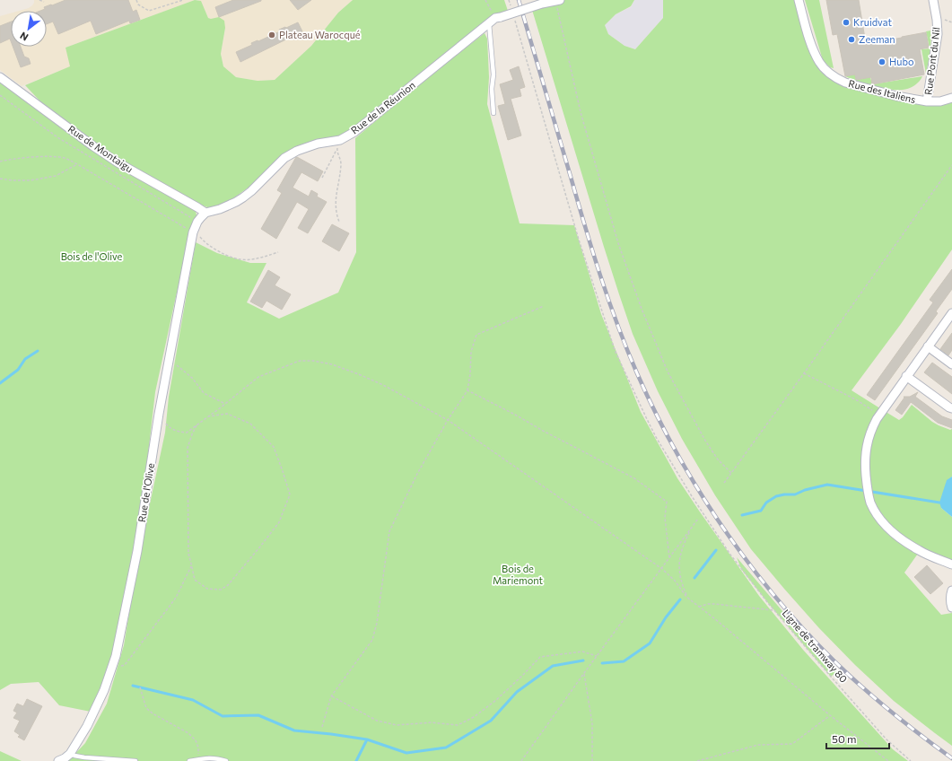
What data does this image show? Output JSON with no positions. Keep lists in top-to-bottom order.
{
  "streets": {
    "street": [
      "Rue Pont du Nil",
      "Rue des Italiens",
      "Rue de la Réunion",
      "Rue de Montaigu",
      "Rue de l'Olive"
    ],
    "path": ["Ligne de tramway 80"]
  },
  "crossings": [
    ["Rue Pont du Nil", "Rue des Italiens"],
    ["Rue de la Réunion", "Rue de Montaigu"]
  ],
  "parks": ["Bois de l'Olive", "Bois de Mariemont"],
  "places": [
    "Kruidvat",
    "Plateau Warocqué",
    "Zeeman",
    "Hubo"
  ],
  "scale_bar": "50 m",
  "north": "bottom left"
}
